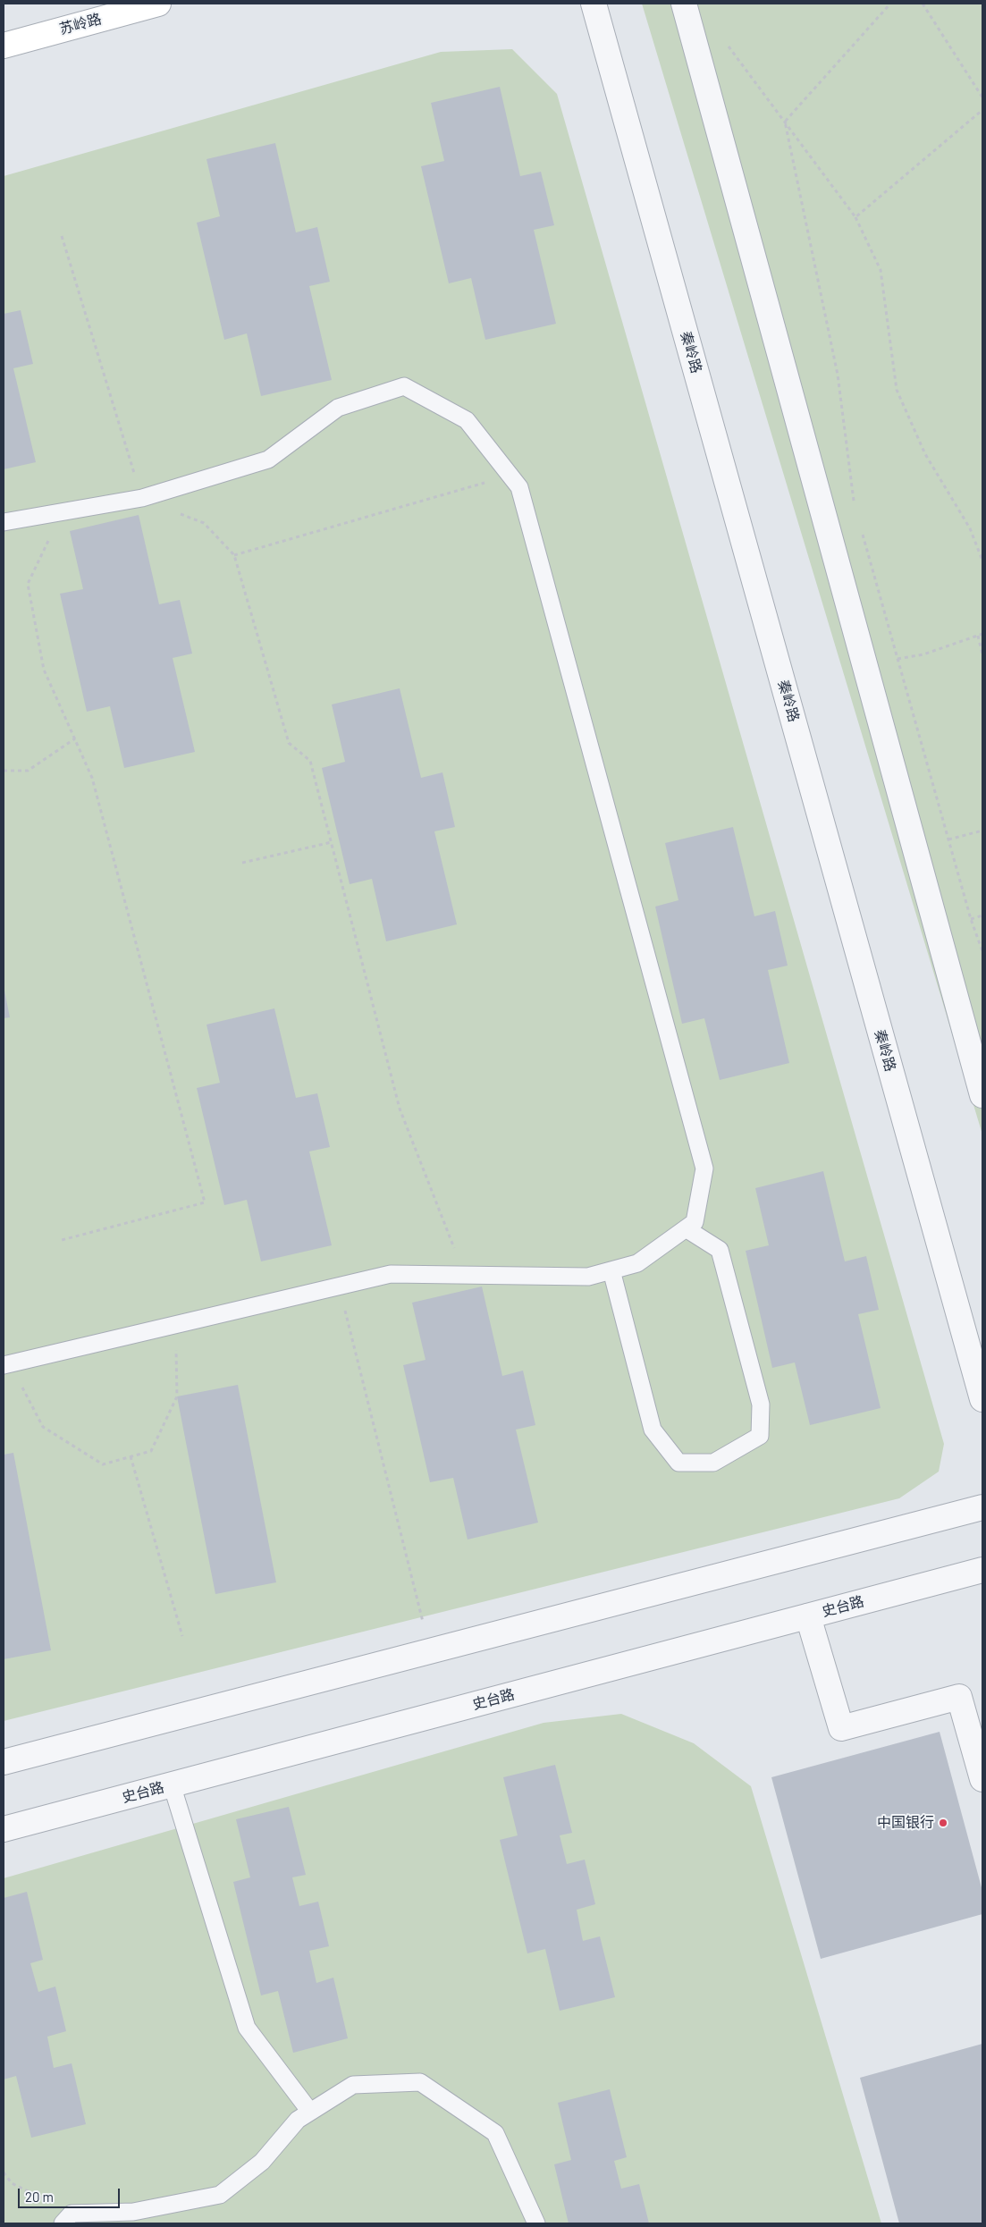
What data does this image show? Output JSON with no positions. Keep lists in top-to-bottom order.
{
  "streets": {
    "main road": ["苏岭路"],
    "street": ["秦岭路", "史台路"]
  },
  "places": ["中国银行"],
  "scale_bar": "20 m"
}
